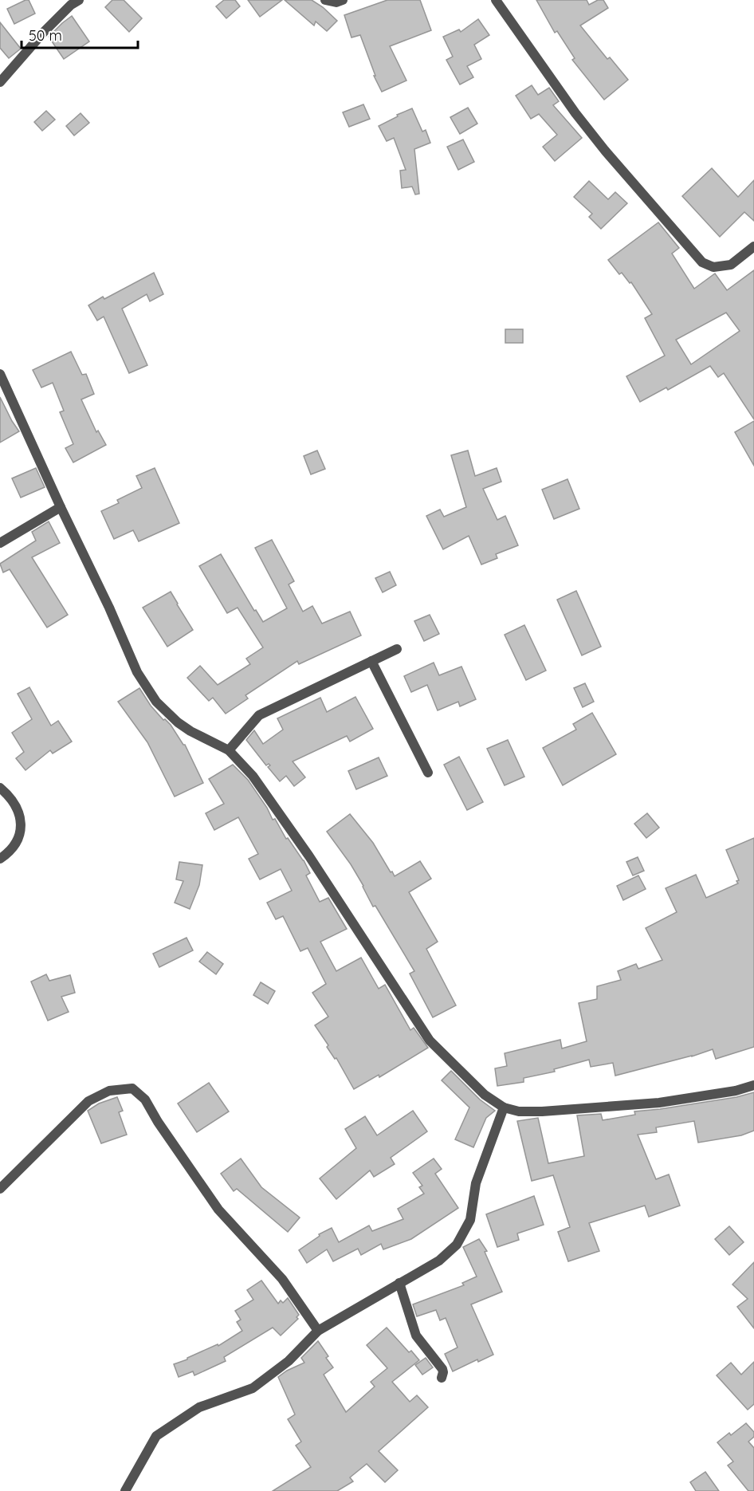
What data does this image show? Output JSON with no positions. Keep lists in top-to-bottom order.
{
  "scale_bar": "50 m"
}
